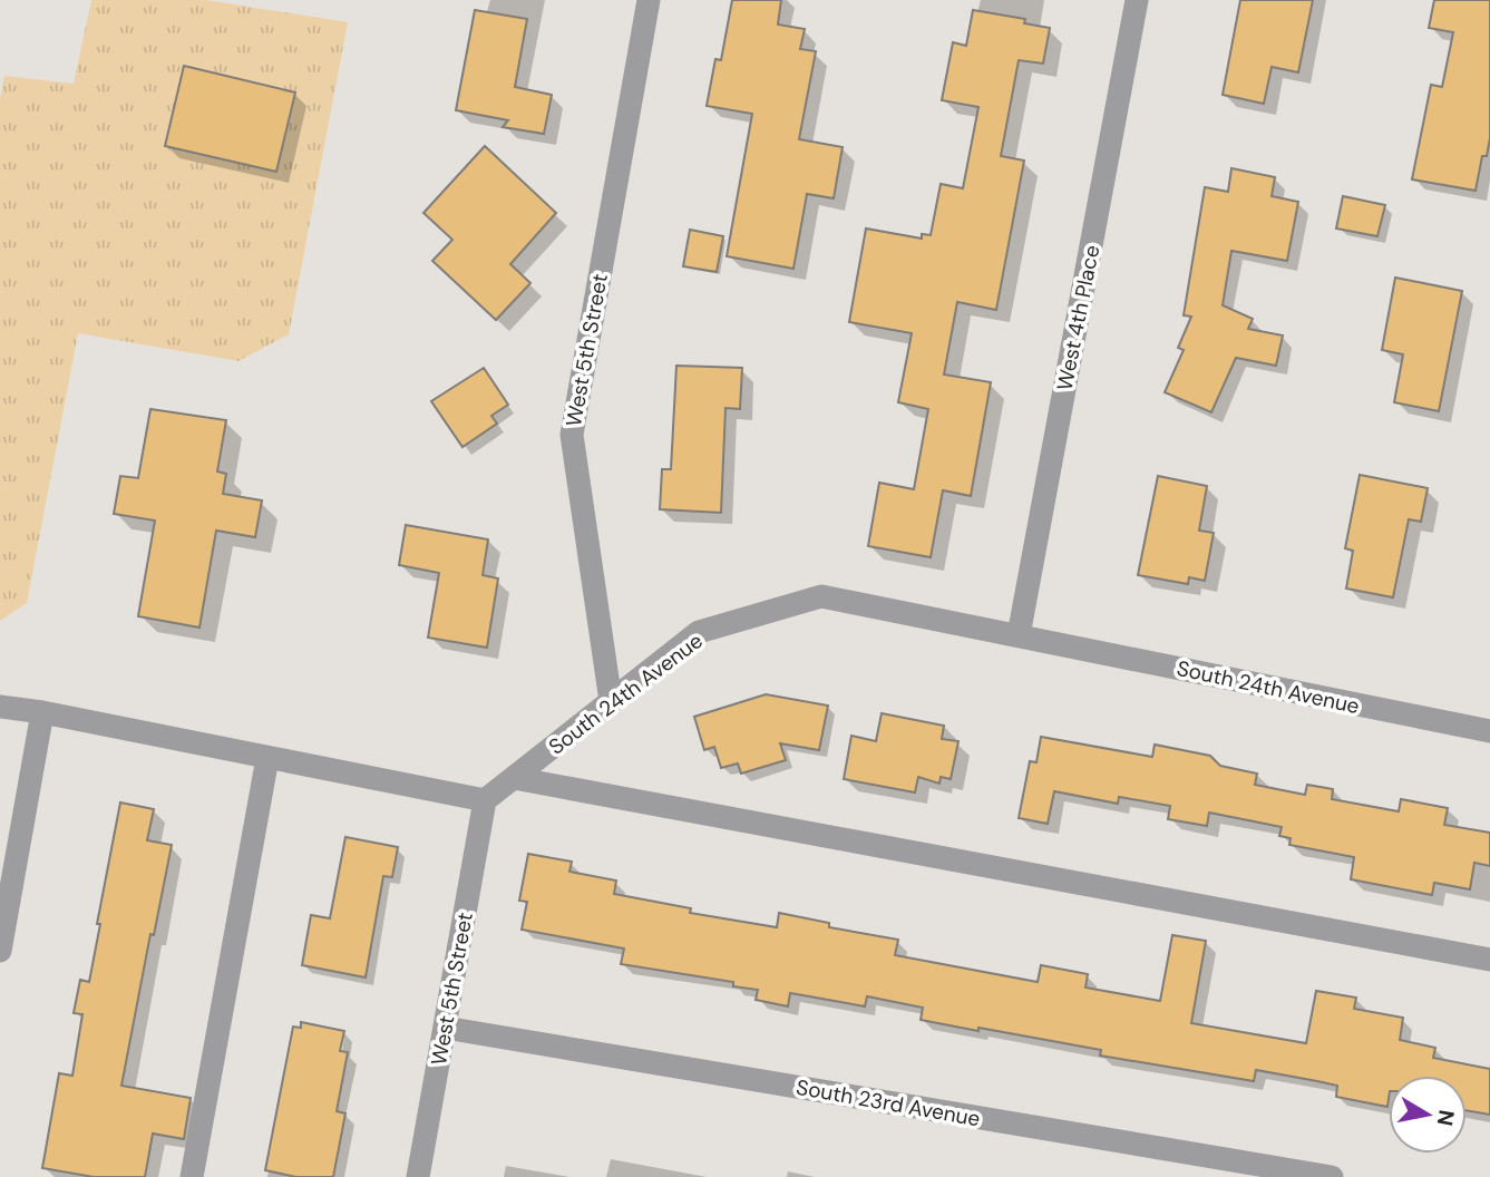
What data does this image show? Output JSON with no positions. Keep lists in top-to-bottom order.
{
  "streets": {
    "street": [
      "West 4th Place",
      "West 5th Street",
      "South 24th Avenue",
      "South 23rd Avenue"
    ]
  },
  "crossings": [
    ["West 4th Place", "South 24th Avenue"],
    ["West 5th Street", "South 24th Avenue"],
    ["West 5th Street", "South 23rd Avenue"]
  ],
  "north": "right"
}
